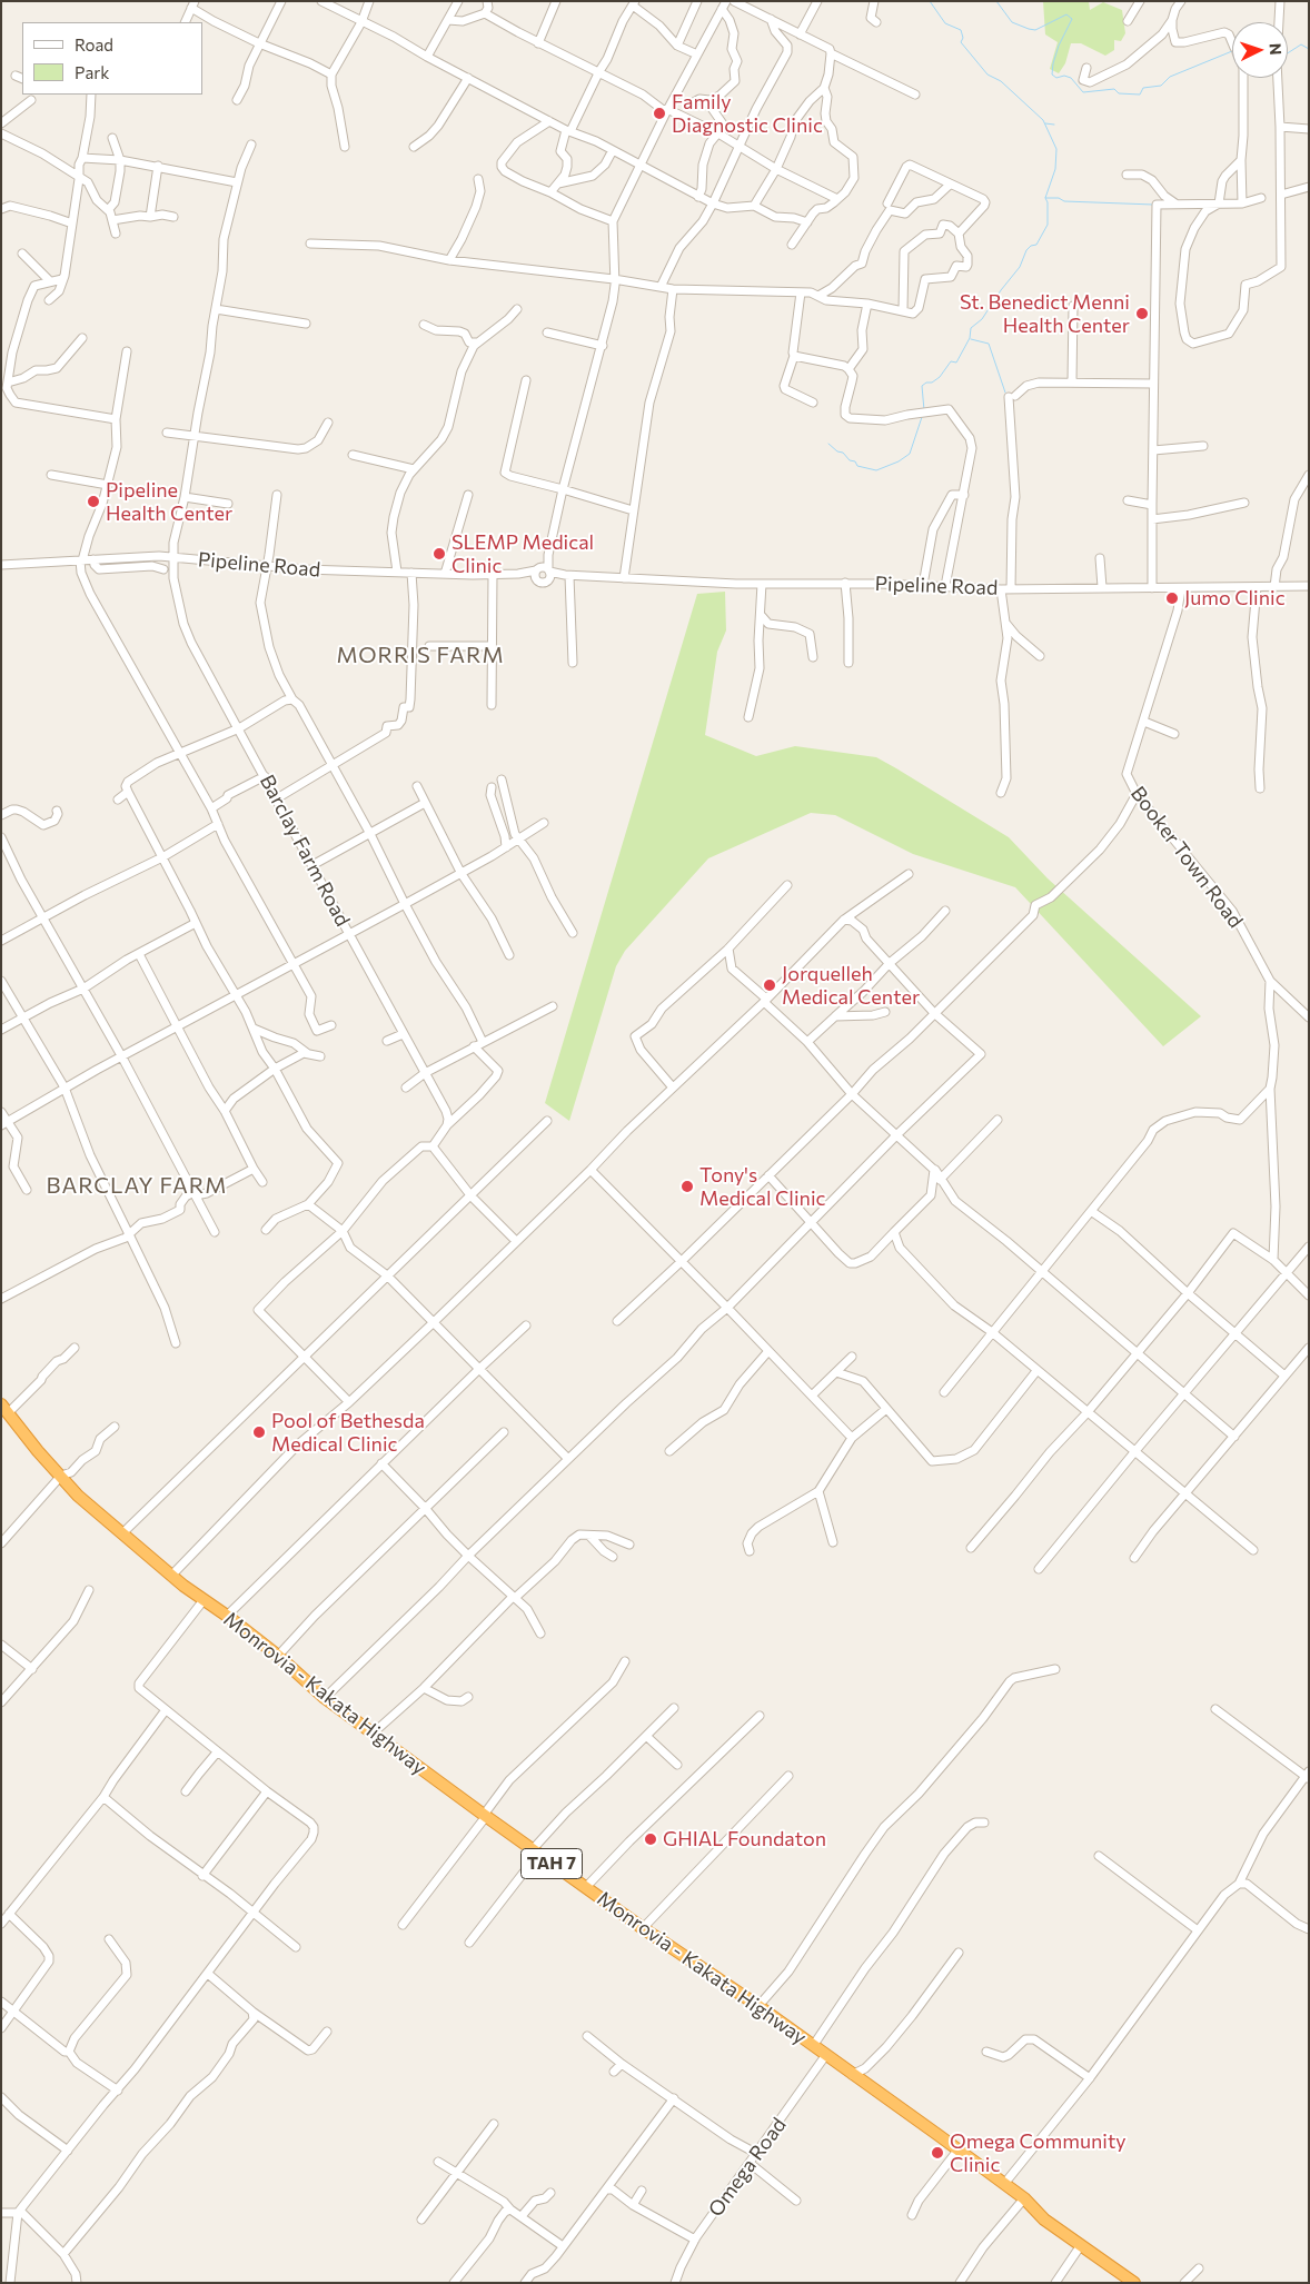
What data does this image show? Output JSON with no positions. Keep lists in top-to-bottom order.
{
  "streets": {
    "highway": ["Monrovia - Kakata Highway", "TAH 7"],
    "street": [
      "Pipeline Road",
      "Barclay Farm Road",
      "Booker Town Road",
      "Omega Road"
    ]
  },
  "crossings": [
    ["Pipeline Road", "Barclay Farm Road"],
    ["Pipeline Road", "Booker Town Road"],
    ["Monrovia - Kakata Highway", "Omega Road"]
  ],
  "districts": ["MORRIS FARM", "BARCLAY FARM"],
  "places": [
    "Family Diagnostic Clinic",
    "St. Benedict Menni Health Center",
    "Pipeline Health Center",
    "SLEMP Medical Clinic",
    "Jumo Clinic",
    "Jorquelleh Medical Center",
    "Tony's Medical Clinic",
    "Pool of Bethesda Medical Clinic",
    "GHIAL Foundaton",
    "Omega Community Clinic"
  ],
  "legend": ["Road", "Park"],
  "north": "right"
}
